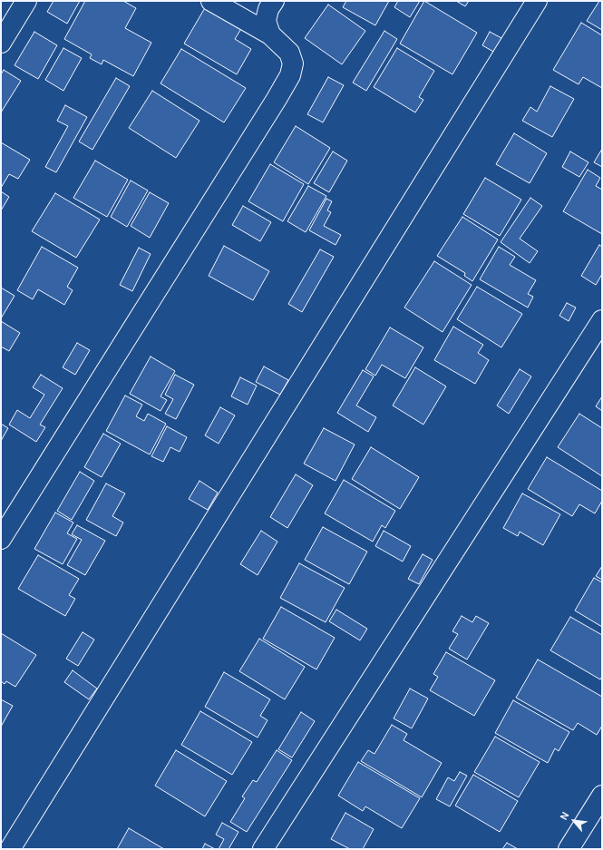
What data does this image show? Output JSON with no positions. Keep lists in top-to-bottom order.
{
  "north": "top left"
}
